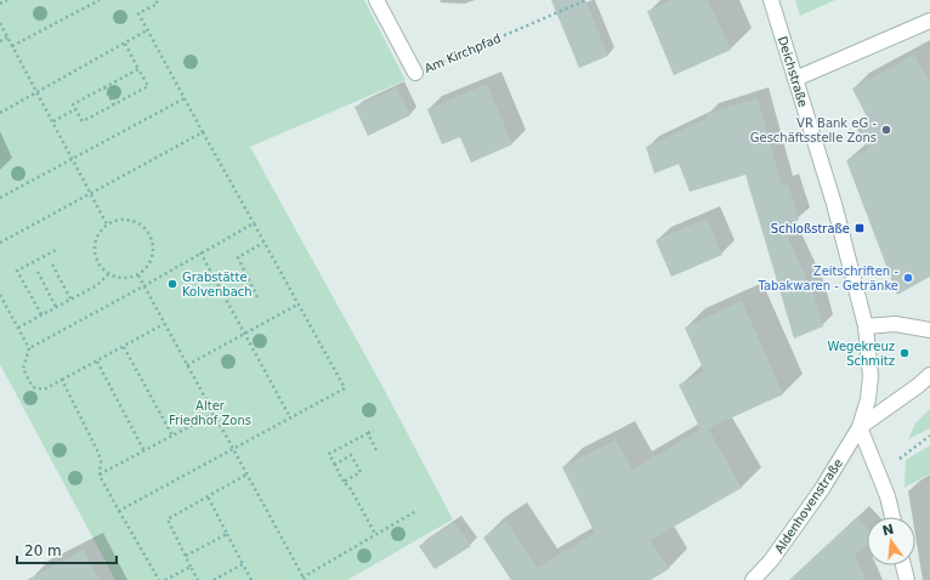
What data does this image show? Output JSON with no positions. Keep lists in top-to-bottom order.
{
  "streets": {
    "street": ["Am Kirchpfad", "Deichstraße", "Aldenhovenstraße"]
  },
  "crossings": [
    ["Deichstraße", "Aldenhovenstraße"]
  ],
  "parks": ["Alter Friedhof Zons"],
  "places": {
    "other": [
      "VR Bank eG - Geschäftsstelle Zons",
      "Zeitschriften - Tabakwaren - Getränke",
      "Grabstätte Kolvenbach",
      "Wegekreuz Schmitz"
    ],
    "transit": ["Schloßstraße"]
  },
  "scale_bar": "20 m",
  "north": "top"
}
